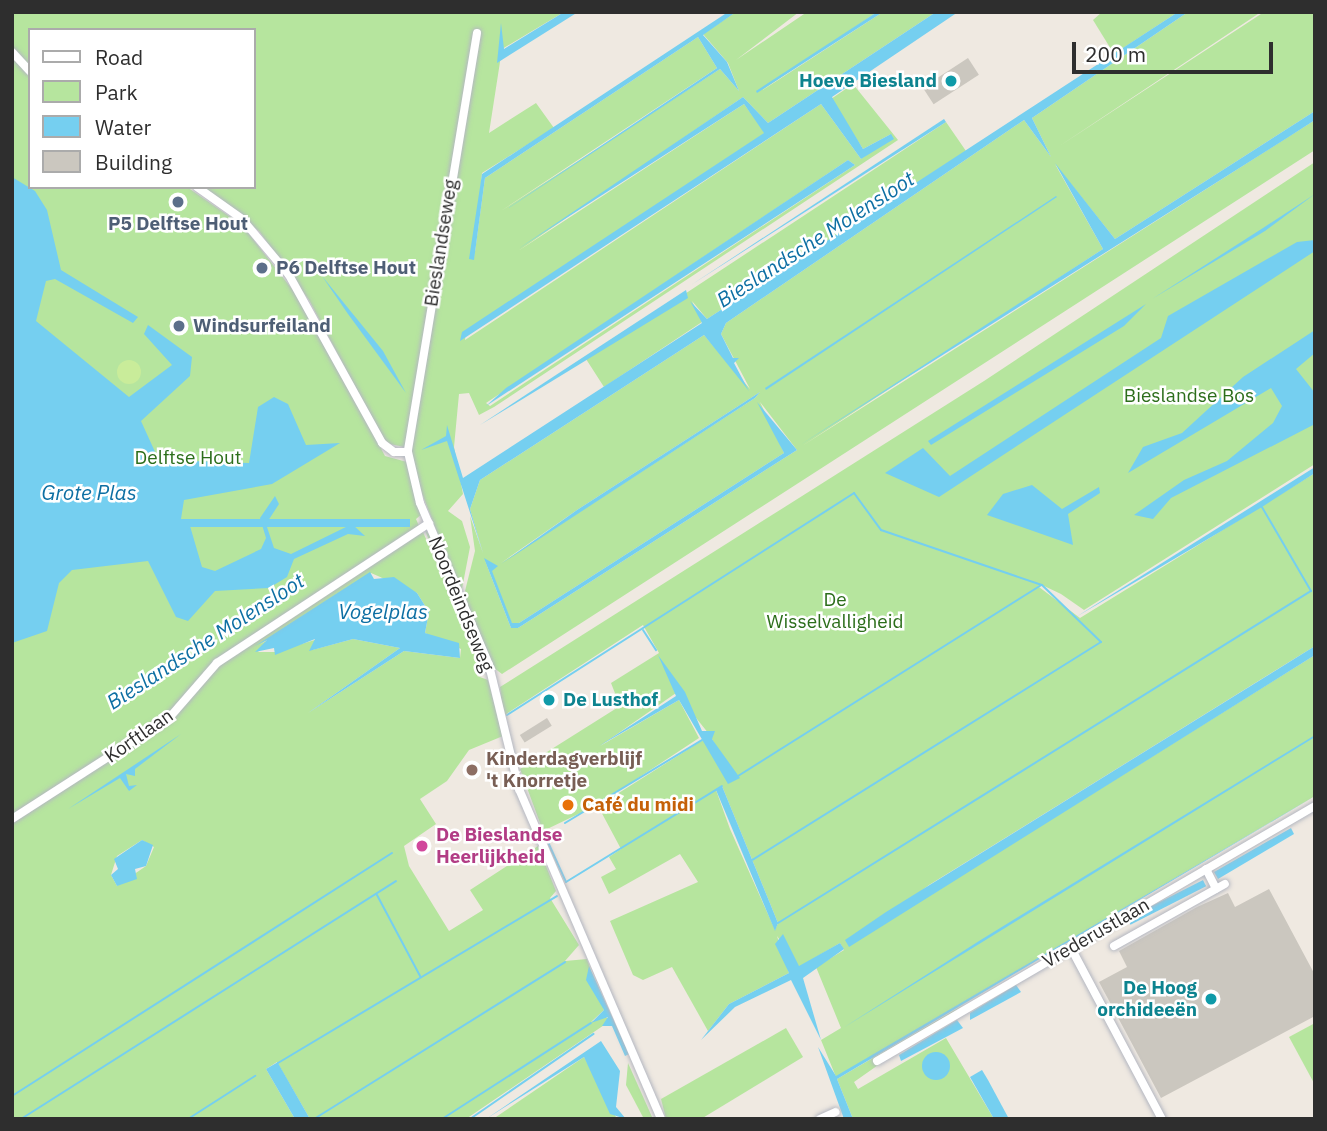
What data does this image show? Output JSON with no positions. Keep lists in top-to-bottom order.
{
  "streets": {
    "street": [
      "Bieslandseweg",
      "Noordeindseweg",
      "Korftlaan",
      "Vrederustlaan"
    ]
  },
  "crossings": [
    ["Bieslandseweg", "Noordeindseweg"],
    ["Noordeindseweg", "Korftlaan"]
  ],
  "water": ["Bieslandsche Molensloot", "Grote Plas", "Vogelplas"],
  "parks": ["Bieslandse Bos", "Delftse Hout", "De Wisselvalligheid"],
  "places": [
    "Hoeve Biesland",
    "P5 Delftse Hout",
    "P6 Delftse Hout",
    "Windsurfeiland",
    "De Lusthof",
    "Kinderdagverblijf 't Knorretje",
    "Café du midi",
    "De Bieslandse Heerlijkheid",
    "De Hoog orchideeën"
  ],
  "legend": [
    "Road",
    "Park",
    "Water",
    "Building"
  ],
  "scale_bar": "200 m"
}
